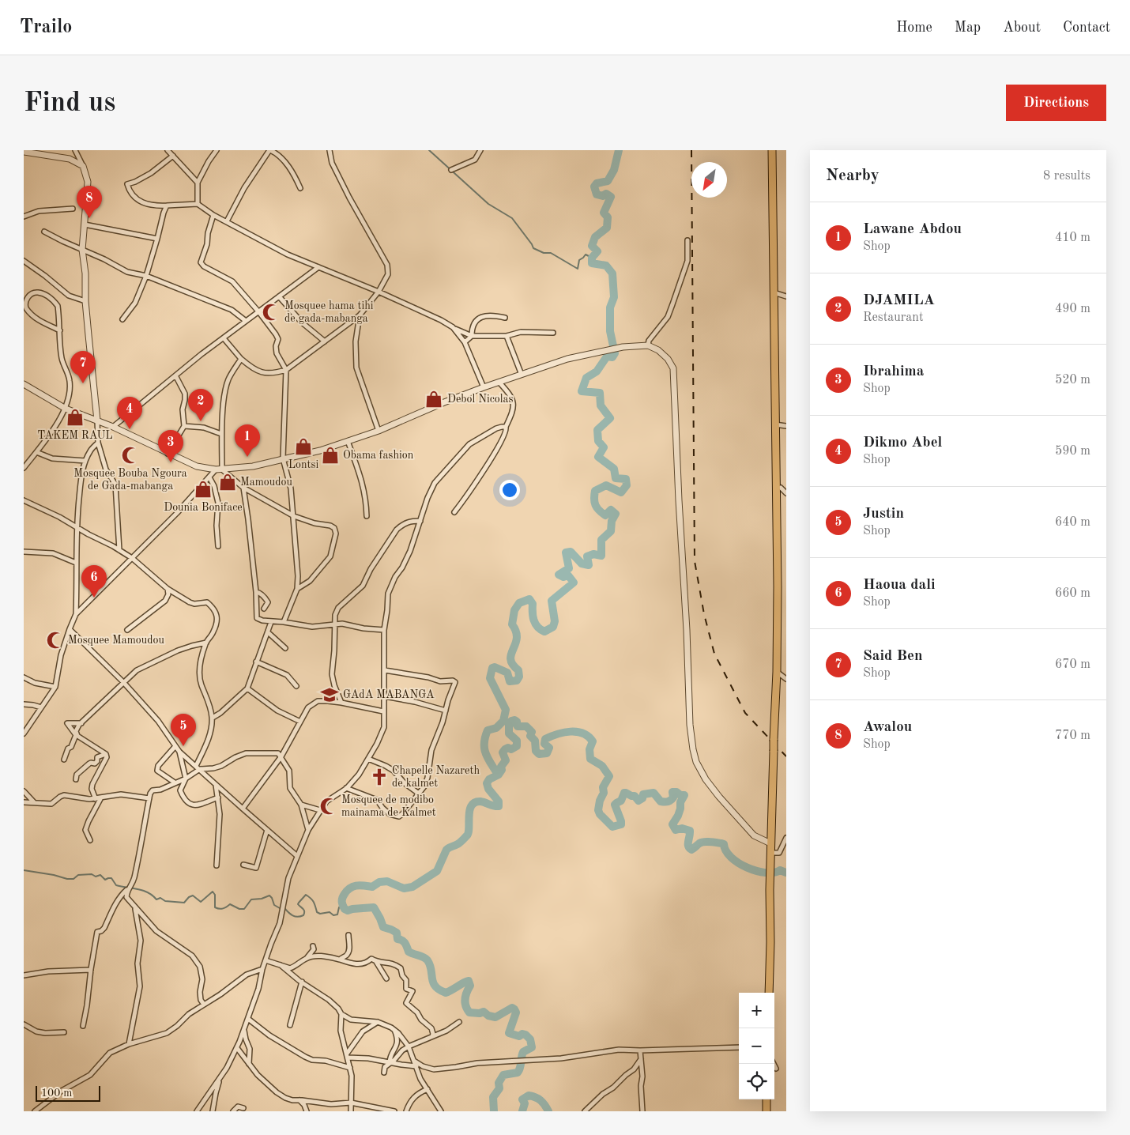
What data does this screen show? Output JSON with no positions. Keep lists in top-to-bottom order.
{
  "places": {
    "mosque": [
      "Mosquee hama tihi de gada-mabanga",
      "Mosquee Bouba Ngoura de Gada-mabanga",
      "Mosquee Mamoudou",
      "Mosquee de modibo mainama de Kalmet"
    ],
    "shop": [
      "Debol Nicolas",
      "TAKEM RAUL",
      "Lontsi",
      "Obama fashion",
      "Mamoudou",
      "Dounia Boniface"
    ],
    "school or university": ["GAdA MABANGA"],
    "church": ["Chapelle Nazareth de kalmet"]
  },
  "scale_bar": "100 m",
  "north": "bottom left",
  "page": {
    "header": "Trailo",
    "nav": [
      "Home",
      "Map",
      "About",
      "Contact"
    ],
    "buttons": "Directions",
    "title": "Find us",
    "heading": ["Nearby", "8 results"],
    "pins": [
      "8",
      "7",
      "2",
      "4",
      "1",
      "3",
      "6",
      "5"
    ],
    "list": [
      {
        "mark": "1",
        "name": "Lawane Abdou",
        "note": "Shop",
        "value": "410 m"
      },
      {
        "mark": "2",
        "name": "DJAMILA",
        "note": "Restaurant",
        "value": "490 m"
      },
      {
        "mark": "3",
        "name": "Ibrahima",
        "note": "Shop",
        "value": "520 m"
      },
      {
        "mark": "4",
        "name": "Dikmo Abel",
        "note": "Shop",
        "value": "590 m"
      },
      {
        "mark": "5",
        "name": "Justin",
        "note": "Shop",
        "value": "640 m"
      },
      {
        "mark": "6",
        "name": "Haoua dali",
        "note": "Shop",
        "value": "660 m"
      },
      {
        "mark": "7",
        "name": "Said Ben",
        "note": "Shop",
        "value": "670 m"
      },
      {
        "mark": "8",
        "name": "Awalou",
        "note": "Shop",
        "value": "770 m"
      }
    ],
    "map_buttons": ["+", "−"],
    "scale": "100 m"
  }
}
